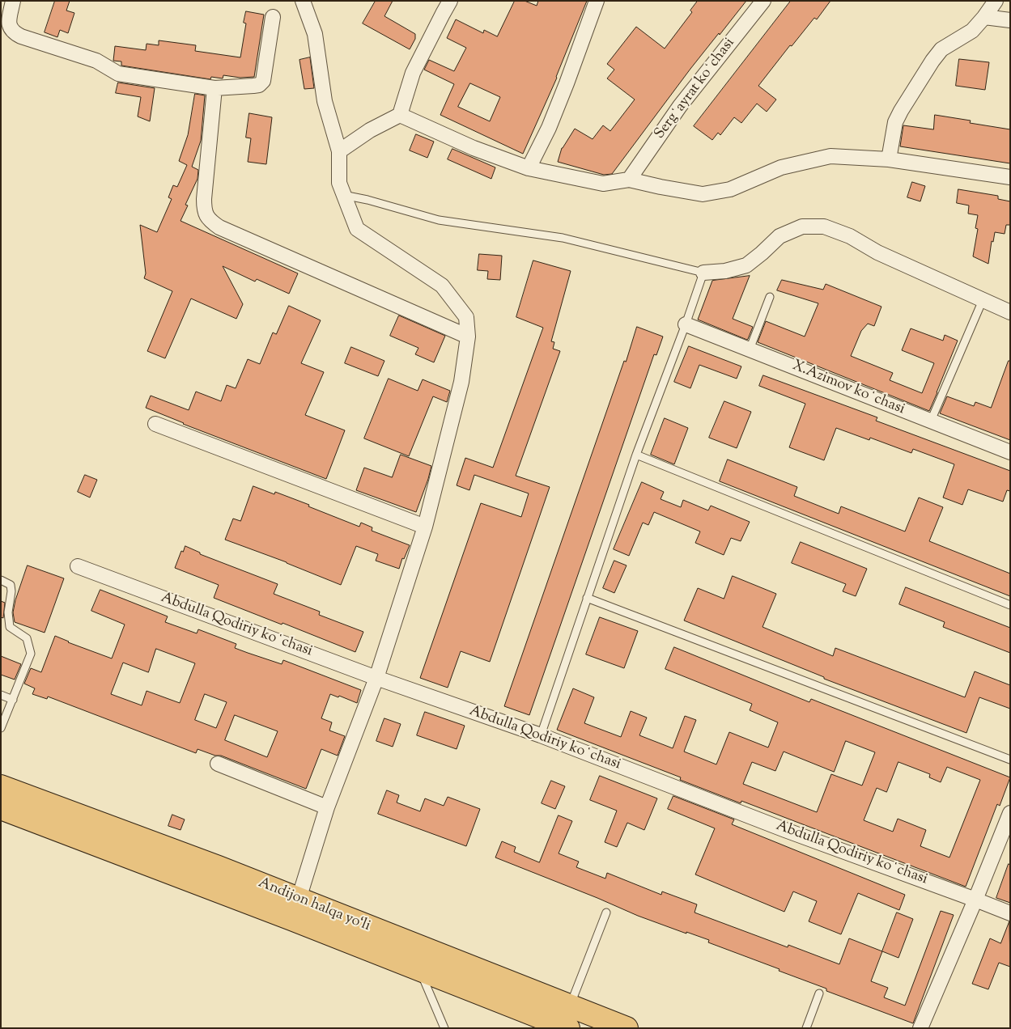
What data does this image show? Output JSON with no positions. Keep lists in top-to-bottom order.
{
  "streets": {
    "highway": ["Andijon halqa yo‘li"],
    "street": ["Sergʻayrat koʻchasi", "X.Azimov koʻchasi", "Abdulla Qodiriy koʻchasi"]
  }
}
